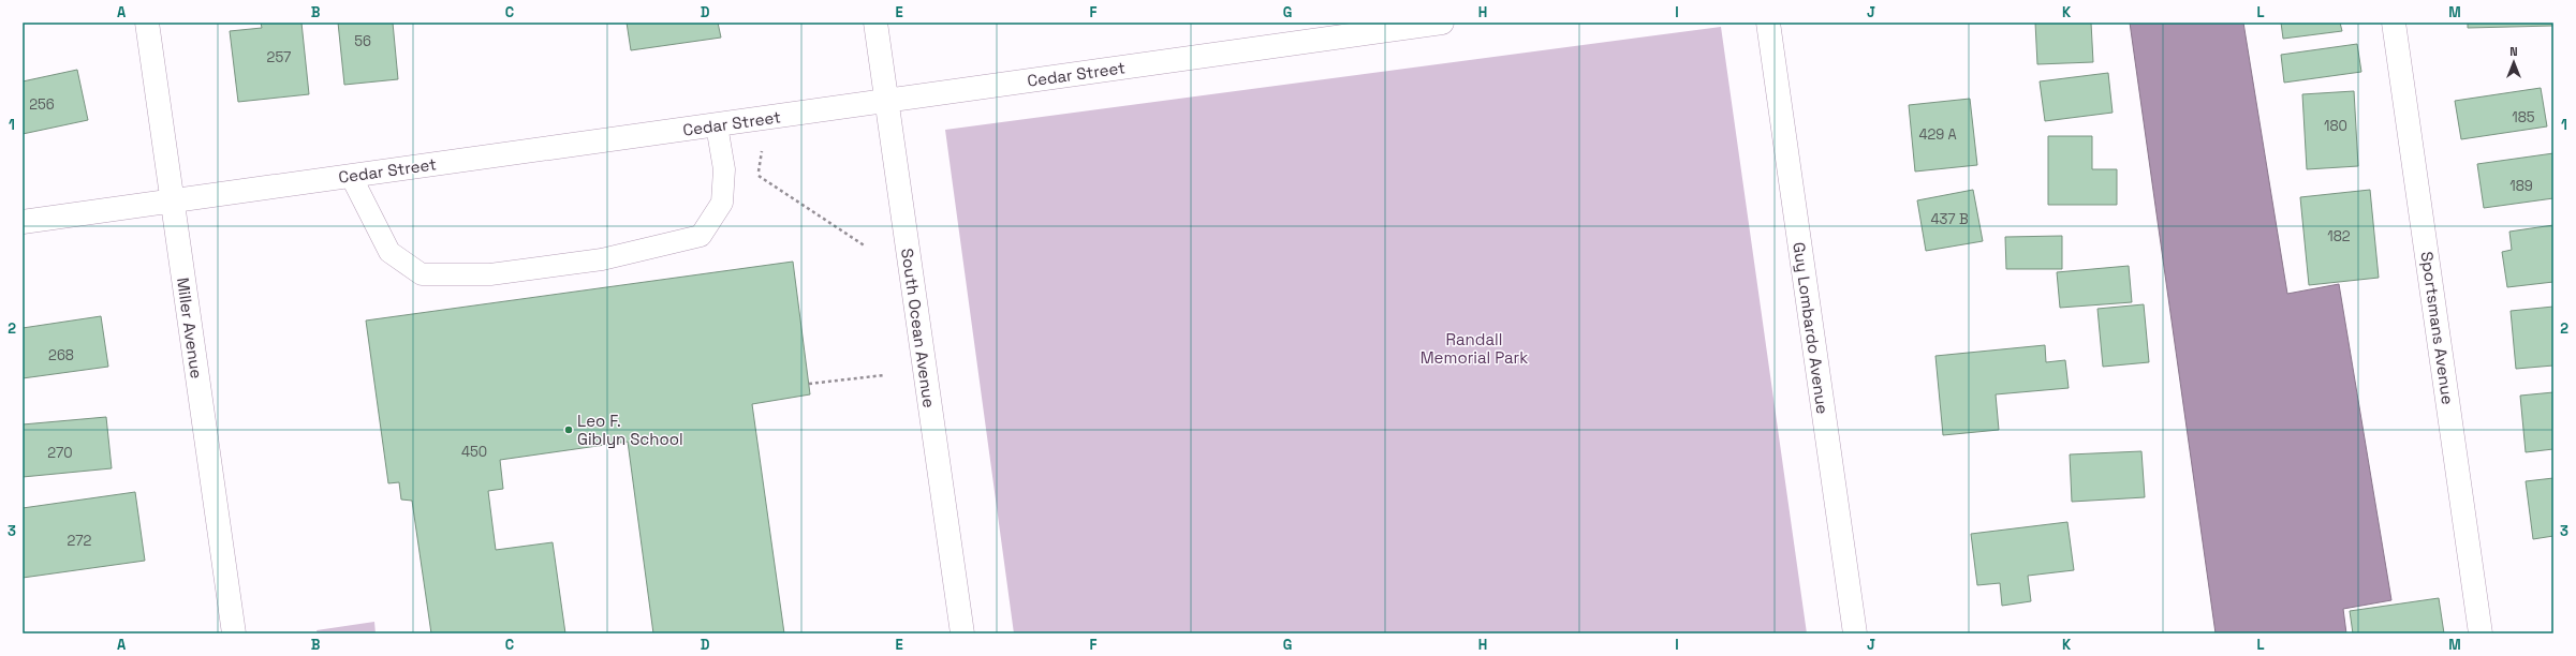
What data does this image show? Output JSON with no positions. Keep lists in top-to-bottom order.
{
  "streets": {
    "street": [
      "Cedar Street",
      "Miller Avenue",
      "South Ocean Avenue",
      "Guy Lombardo Avenue",
      "Sportsmans Avenue"
    ]
  },
  "crossings": [
    ["Cedar Street", "Miller Avenue"],
    ["Cedar Street", "South Ocean Avenue"]
  ],
  "parks": ["Randall Memorial Park"],
  "places": ["Leo F. Giblyn School"],
  "house_numbers": [
    "56",
    "257",
    "256",
    "185",
    "180",
    "429 A",
    "189",
    "437 B",
    "182",
    "268",
    "450",
    "270",
    "272"
  ],
  "north": "top",
  "grid": {
    "columns": [
      "A",
      "B",
      "C",
      "D",
      "E",
      "F",
      "G",
      "H",
      "I",
      "J",
      "K",
      "L",
      "M"
    ],
    "rows": ["1", "2", "3"]
  }
}
